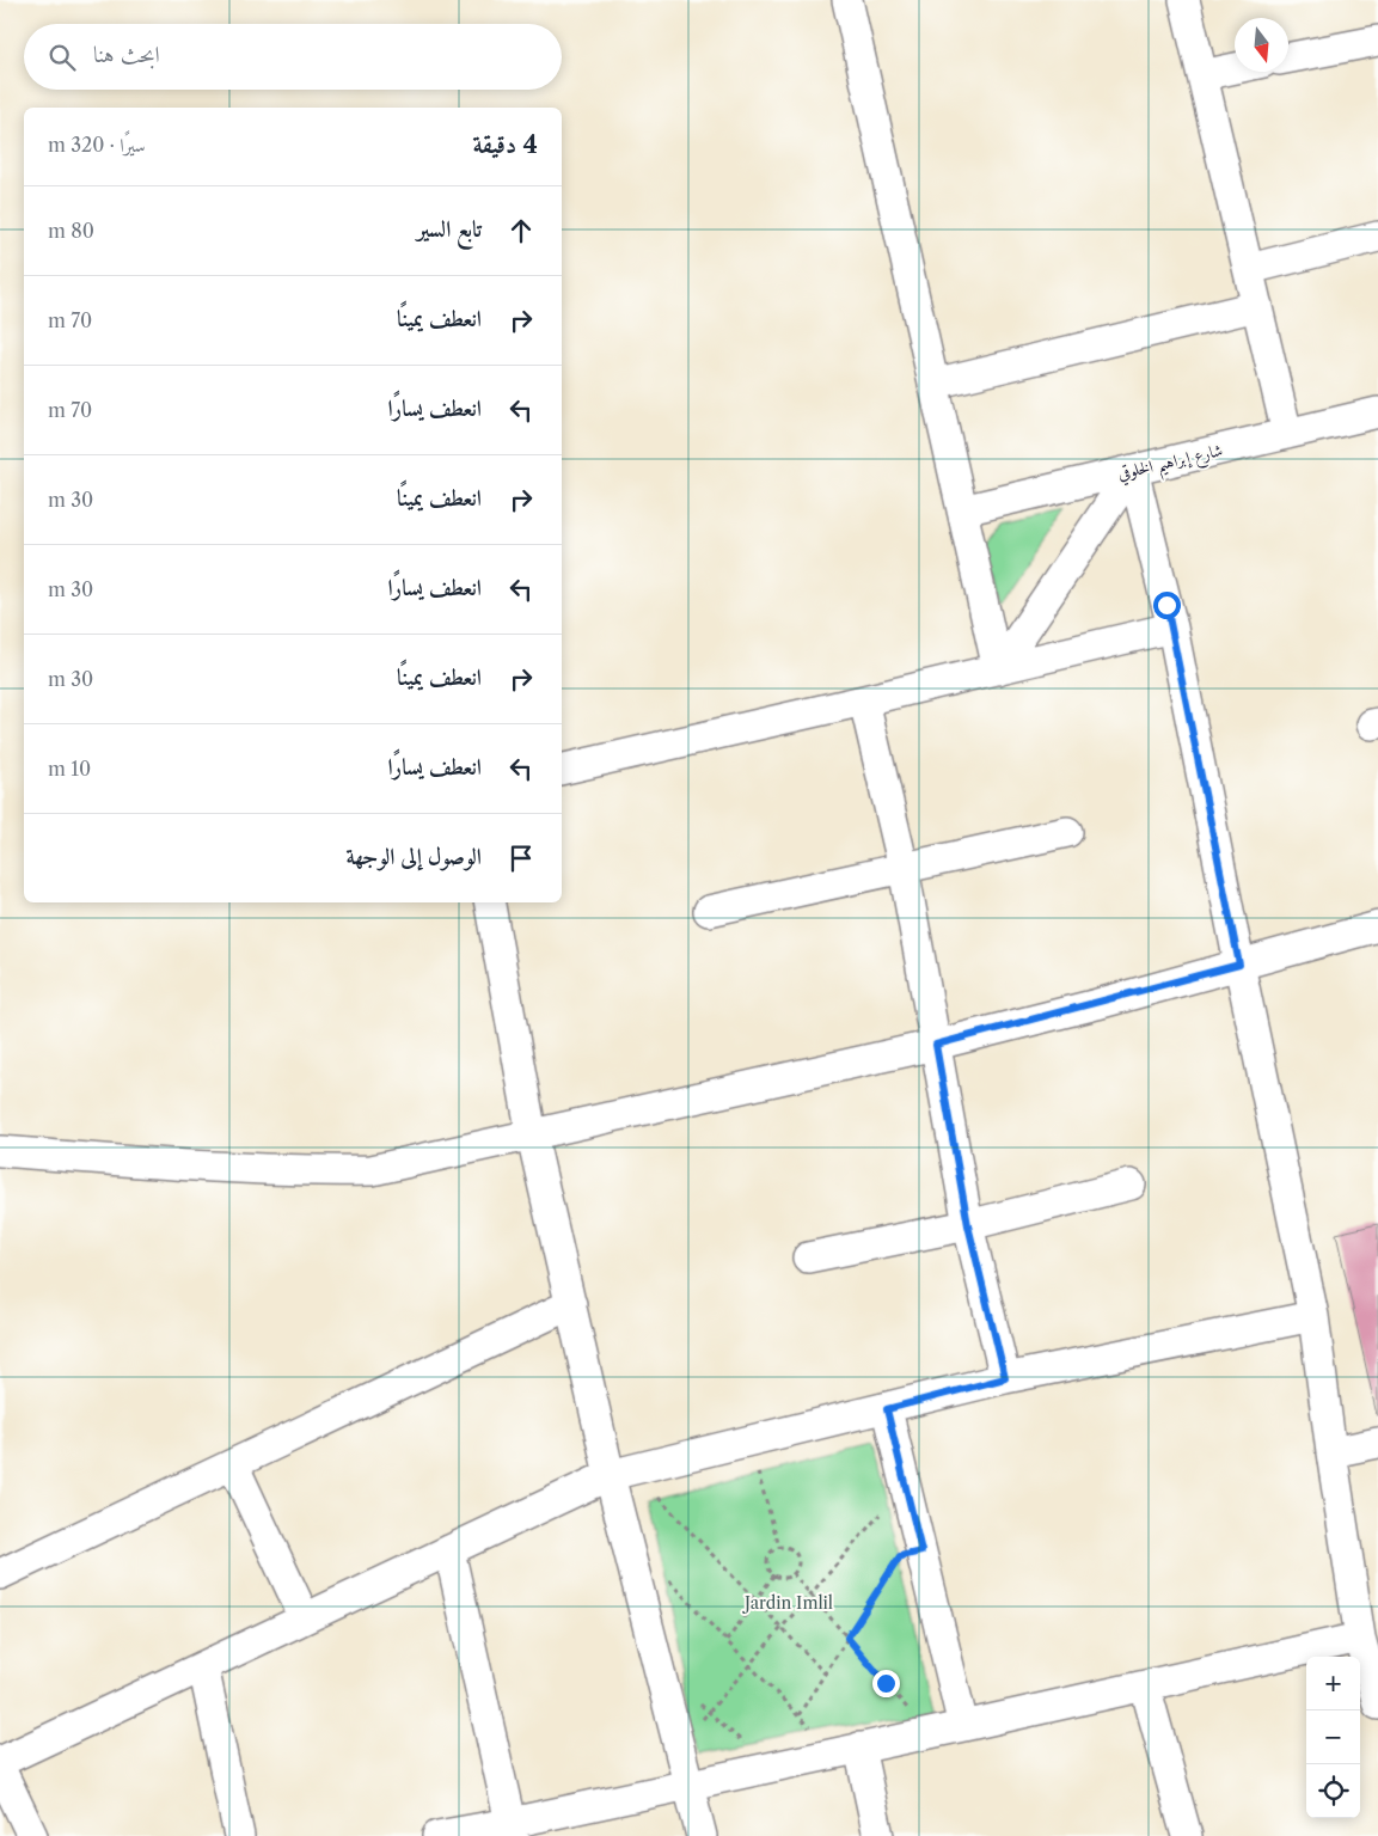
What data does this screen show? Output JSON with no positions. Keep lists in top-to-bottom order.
{
  "streets": {
    "street": ["شارع إبراهيم الخلوقي"]
  },
  "parks": ["Jardin Imlil"],
  "north": "bottom",
  "page": {
    "search": "ابحث هنا",
    "heading": ["4 دقيقة", "سيرًا · 320 m"],
    "list": [
      ["تابع السير", "80 m"],
      ["انعطف يمينًا", "70 m"],
      ["انعطف يسارًا", "70 m"],
      ["انعطف يمينًا", "30 m"],
      ["انعطف يسارًا", "30 m"],
      ["انعطف يمينًا", "30 m"],
      ["انعطف يسارًا", "10 m"],
      "الوصول إلى الوجهة"
    ],
    "map_buttons": ["+", "−"]
  }
}
